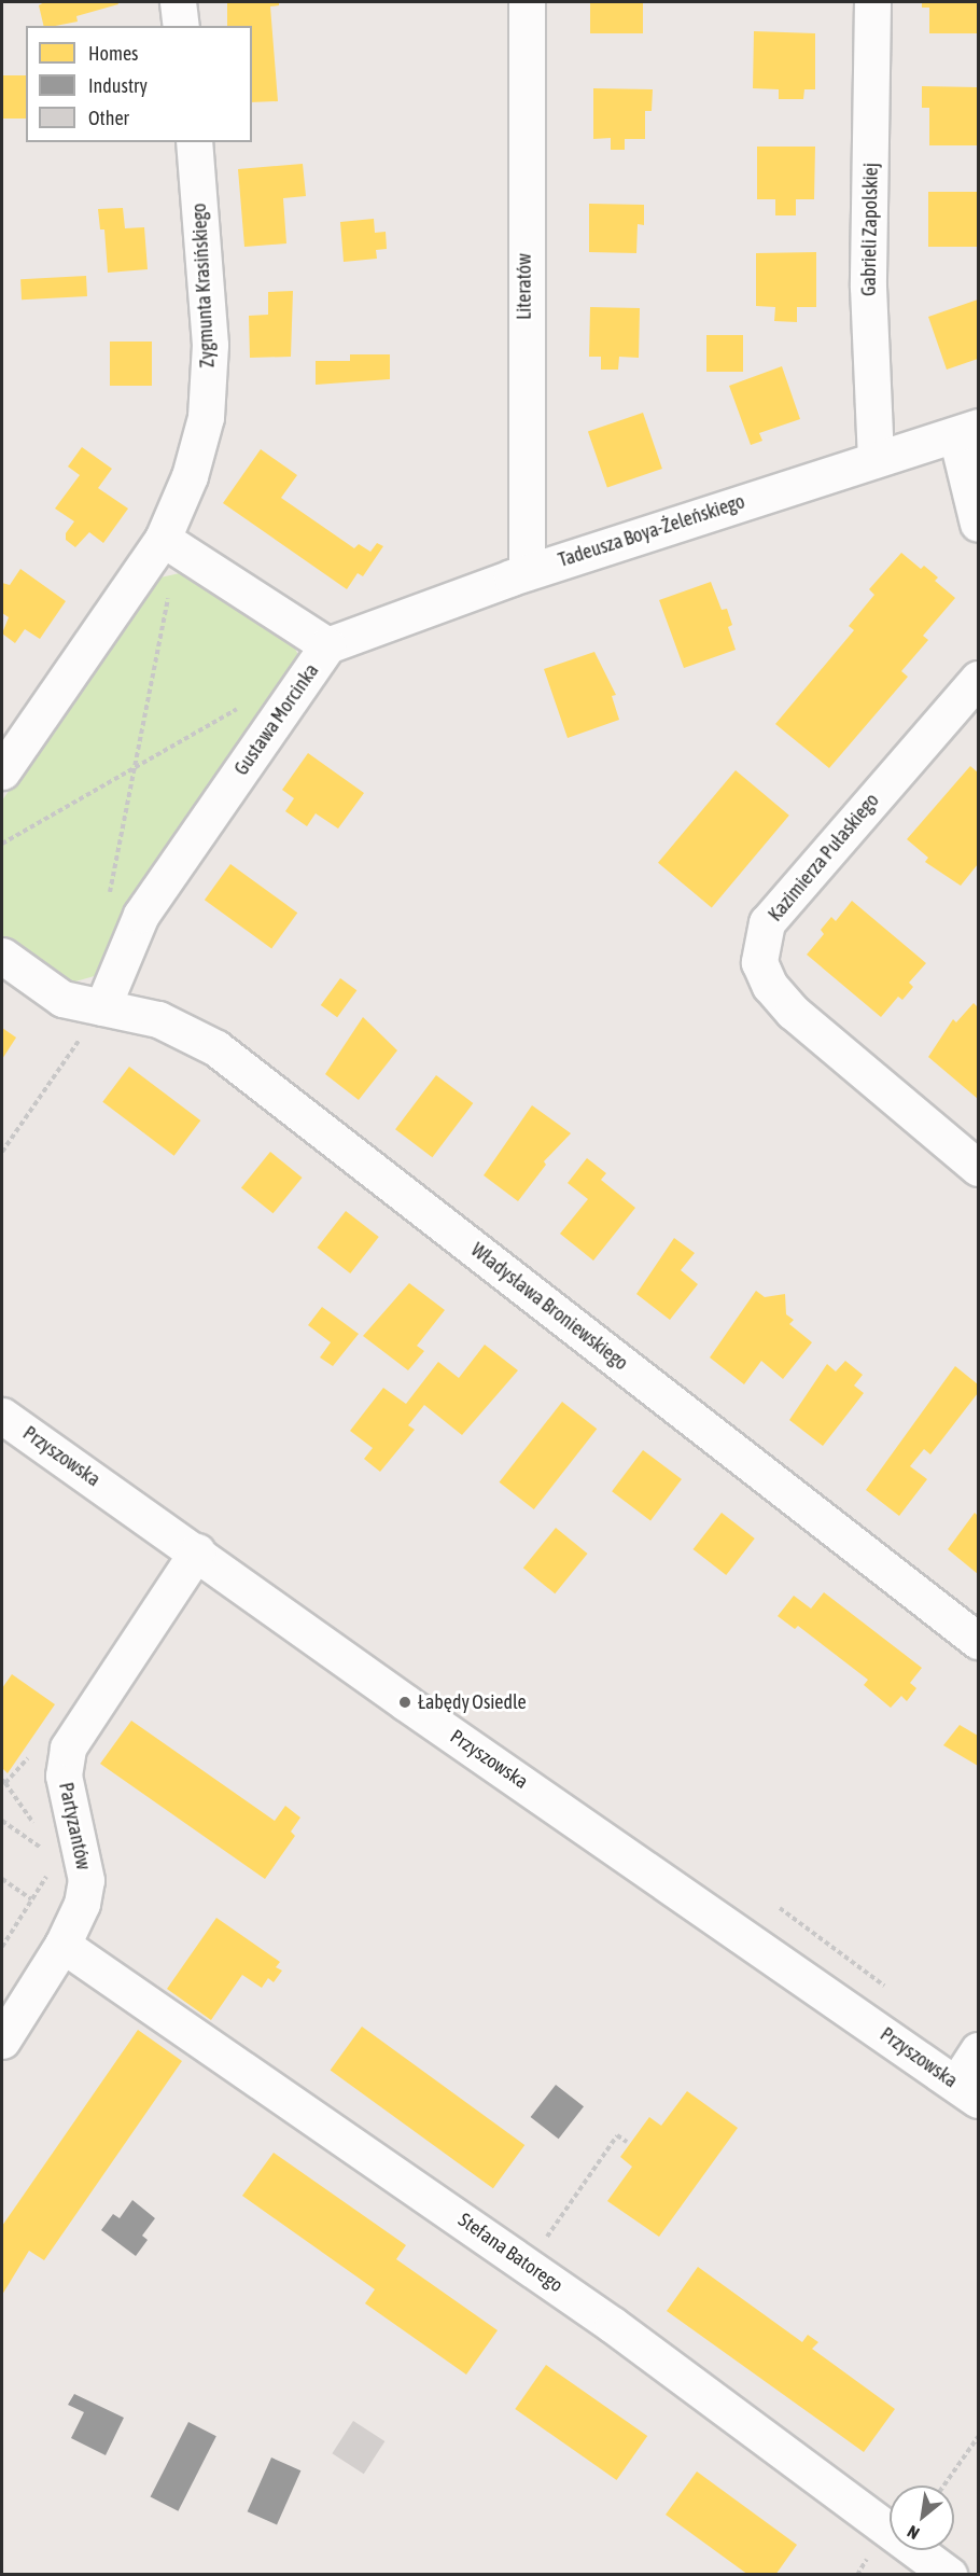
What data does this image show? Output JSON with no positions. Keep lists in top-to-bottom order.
{
  "streets": {
    "street": [
      "Gabrieli Zapolskiej",
      "Zygmunta Krasińskiego",
      "Literatów",
      "Tadeusza Boya-Żeleńskiego",
      "Gustawa Morcinka",
      "Kazimierza Pułaskiego",
      "Władysława Broniewskiego",
      "Przyszowska",
      "Partyzantów",
      "Stefana Batorego"
    ]
  },
  "crossings": [
    ["Gabrieli Zapolskiej", "Tadeusza Boya-Żeleńskiego"],
    ["Zygmunta Krasińskiego", "Gustawa Morcinka"],
    ["Literatów", "Tadeusza Boya-Żeleńskiego"],
    ["Tadeusza Boya-Żeleńskiego", "Gustawa Morcinka"],
    ["Gustawa Morcinka", "Władysława Broniewskiego"],
    ["Przyszowska", "Partyzantów"],
    ["Partyzantów", "Stefana Batorego"]
  ],
  "places": ["Łabędy Osiedle"],
  "legend": ["Homes", "Industry", "Other"],
  "north": "bottom left"
}
